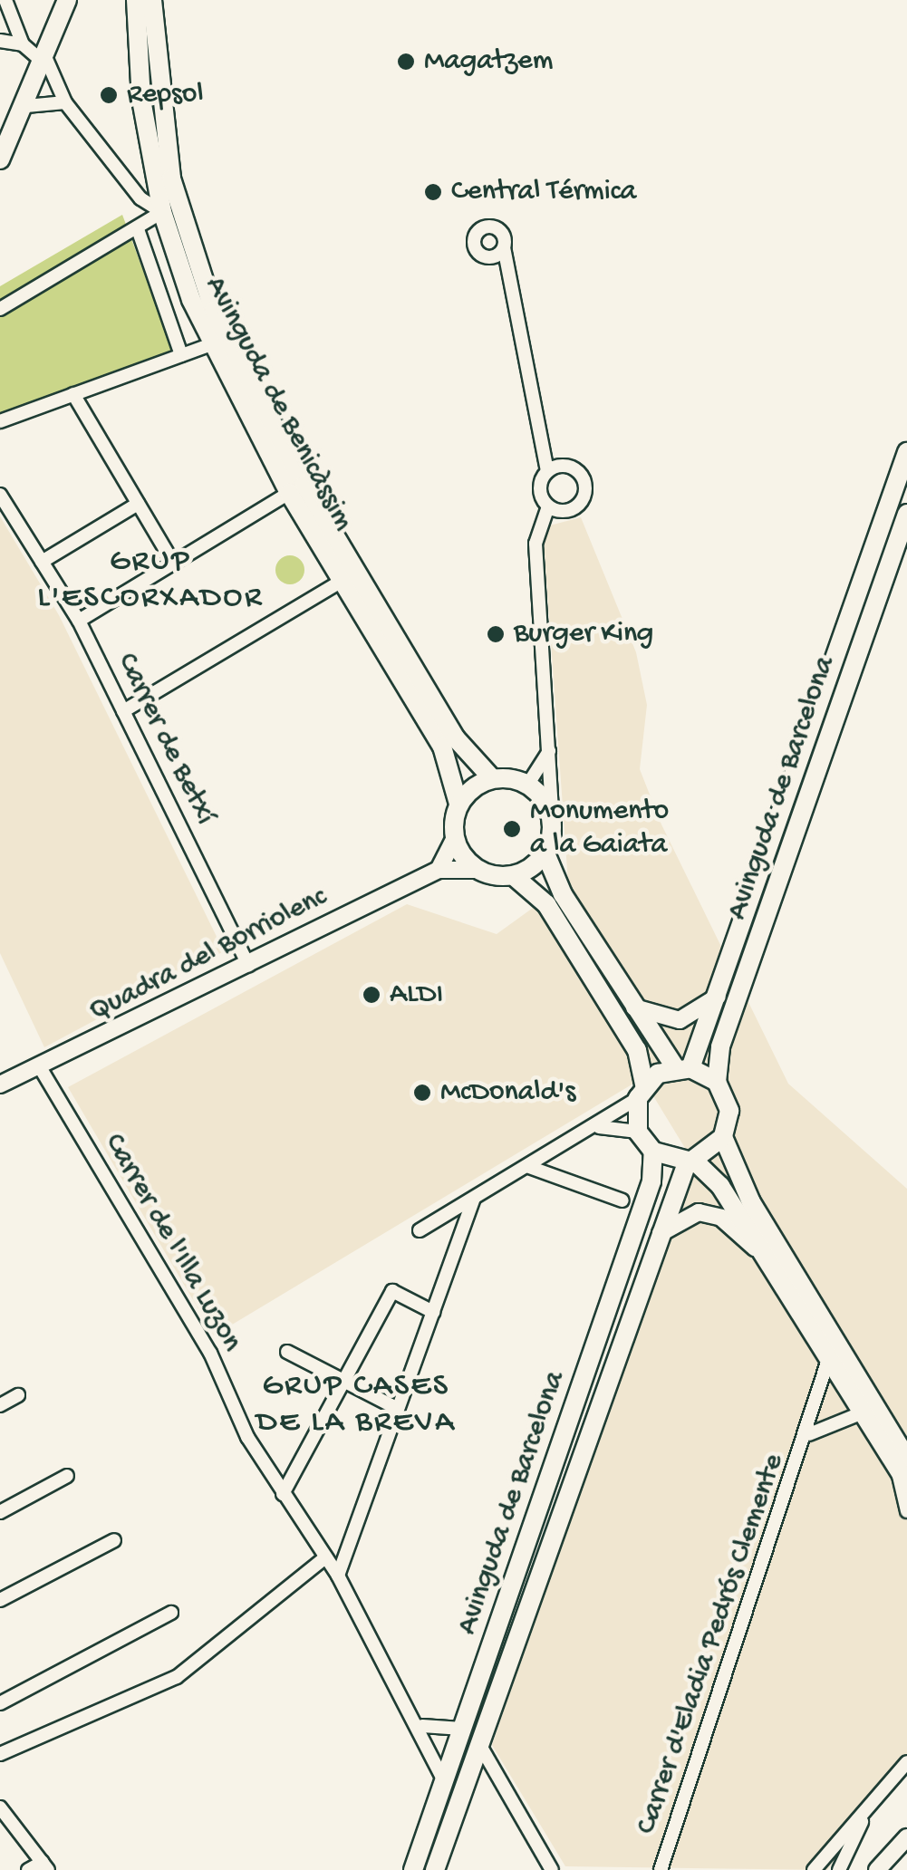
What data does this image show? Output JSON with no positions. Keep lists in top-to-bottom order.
{
  "streets": {
    "main road": ["Avinguda de Benicàssim", "Avinguda de Barcelona"],
    "street": [
      "Carrer de Betxí",
      "Quadra del Borriolenc",
      "Carrer de l'Illa Luzon",
      "Carrer d'Eladia Pedrós Clemente"
    ]
  },
  "crossings": [
    ["Avinguda de Benicàssim", "Quadra del Borriolenc"],
    ["Carrer de Betxí", "Quadra del Borriolenc"],
    ["Avinguda de Barcelona", "Carrer de l'Illa Luzon"],
    ["Quadra del Borriolenc", "Carrer de l'Illa Luzon"]
  ],
  "districts": ["GRUP L'ESCORXADOR", "GRUP CASES DE LA BREVA"],
  "places": [
    "Magatzem",
    "Repsol",
    "Central Térmica",
    "Burger King",
    "Monumento a la Gaiata",
    "ALDI",
    "McDonald's"
  ]
}
